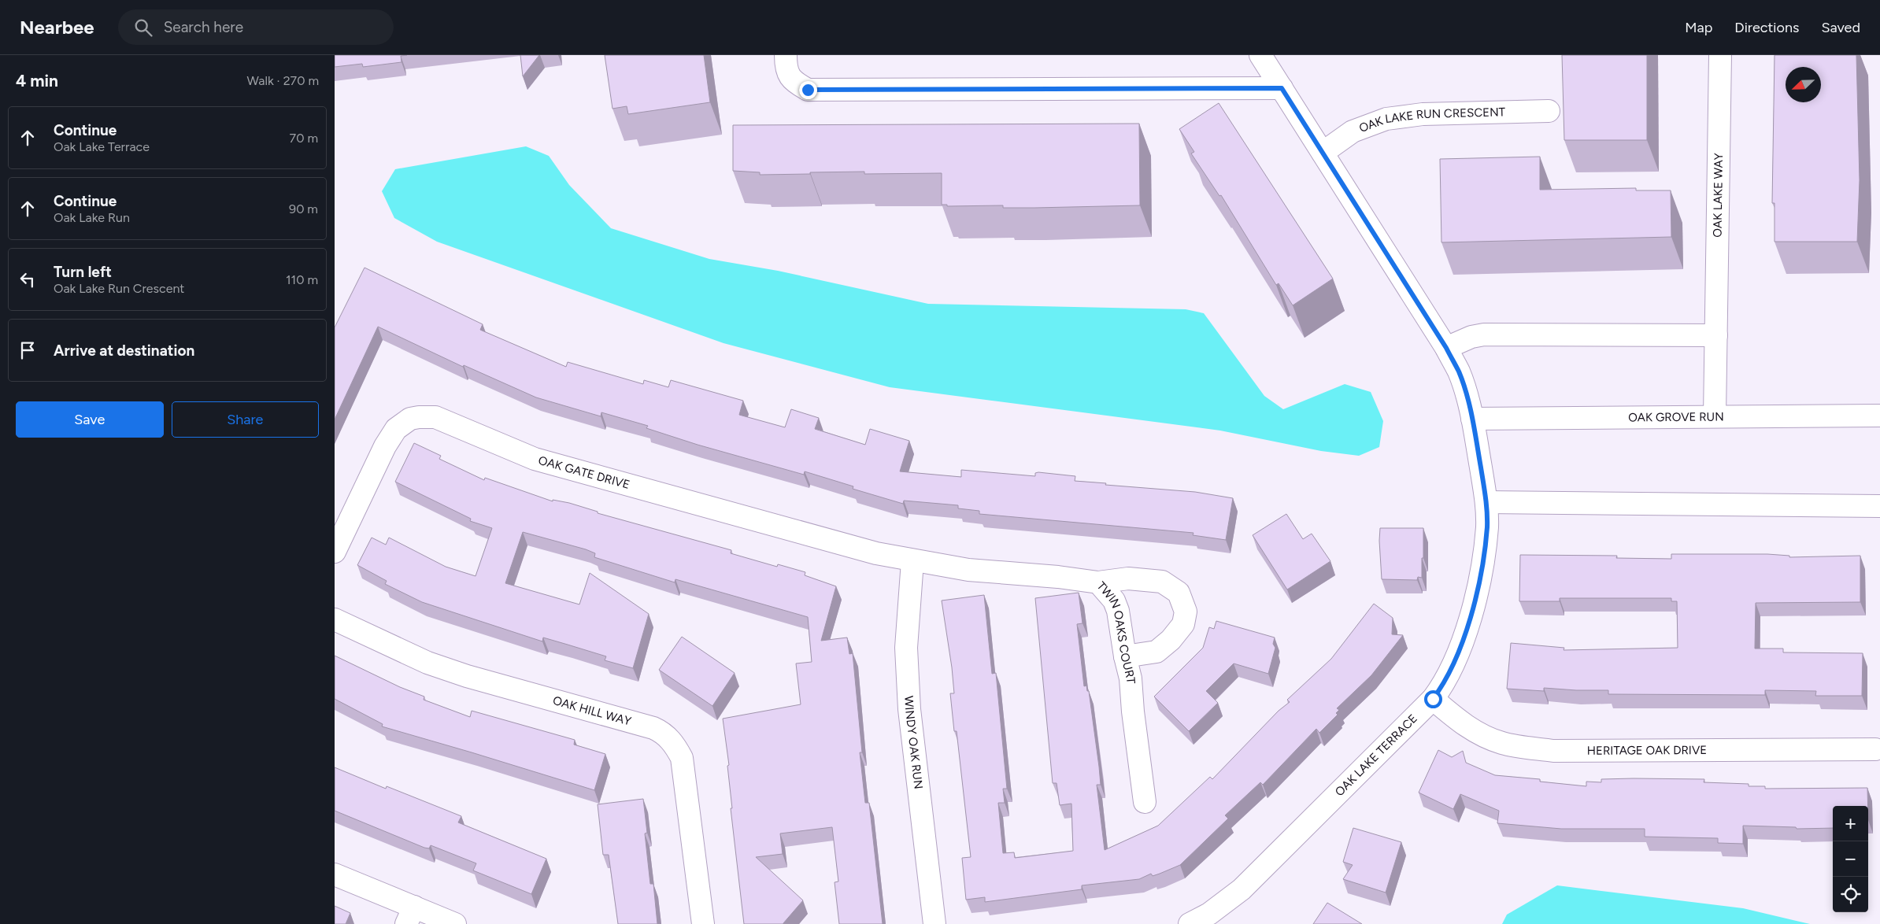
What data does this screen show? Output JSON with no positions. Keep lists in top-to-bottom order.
{
  "streets": {
    "street": [
      "OAK LAKE RUN CRESCENT",
      "OAK LAKE WAY",
      "OAK GROVE RUN",
      "OAK GATE DRIVE",
      "TWIN OAKS COURT",
      "OAK HILL WAY",
      "WINDY OAK RUN",
      "HERITAGE OAK DRIVE",
      "OAK LAKE TERRACE"
    ]
  },
  "crossings": [
    ["OAK LAKE RUN CRESCENT", "OAK LAKE TERRACE"],
    ["OAK LAKE WAY", "OAK GROVE RUN"],
    ["OAK GROVE RUN", "OAK LAKE TERRACE"],
    ["OAK GATE DRIVE", "TWIN OAKS COURT"],
    ["OAK GATE DRIVE", "WINDY OAK RUN"],
    ["TWIN OAKS COURT", "WINDY OAK RUN"],
    ["HERITAGE OAK DRIVE", "OAK LAKE TERRACE"]
  ],
  "north": "bottom left",
  "page": {
    "header": "Nearbee",
    "search": "Search here",
    "nav": ["Map", "Directions", "Saved"],
    "heading": ["4 min", "Walk · 270 m"],
    "list": [
      ["Continue", "Oak Lake Terrace", "70 m"],
      ["Continue", "Oak Lake Run", "90 m"],
      ["Turn left", "Oak Lake Run Crescent", "110 m"],
      "Arrive at destination"
    ],
    "buttons": ["Save", "Share"],
    "map_buttons": ["+", "−"]
  }
}
